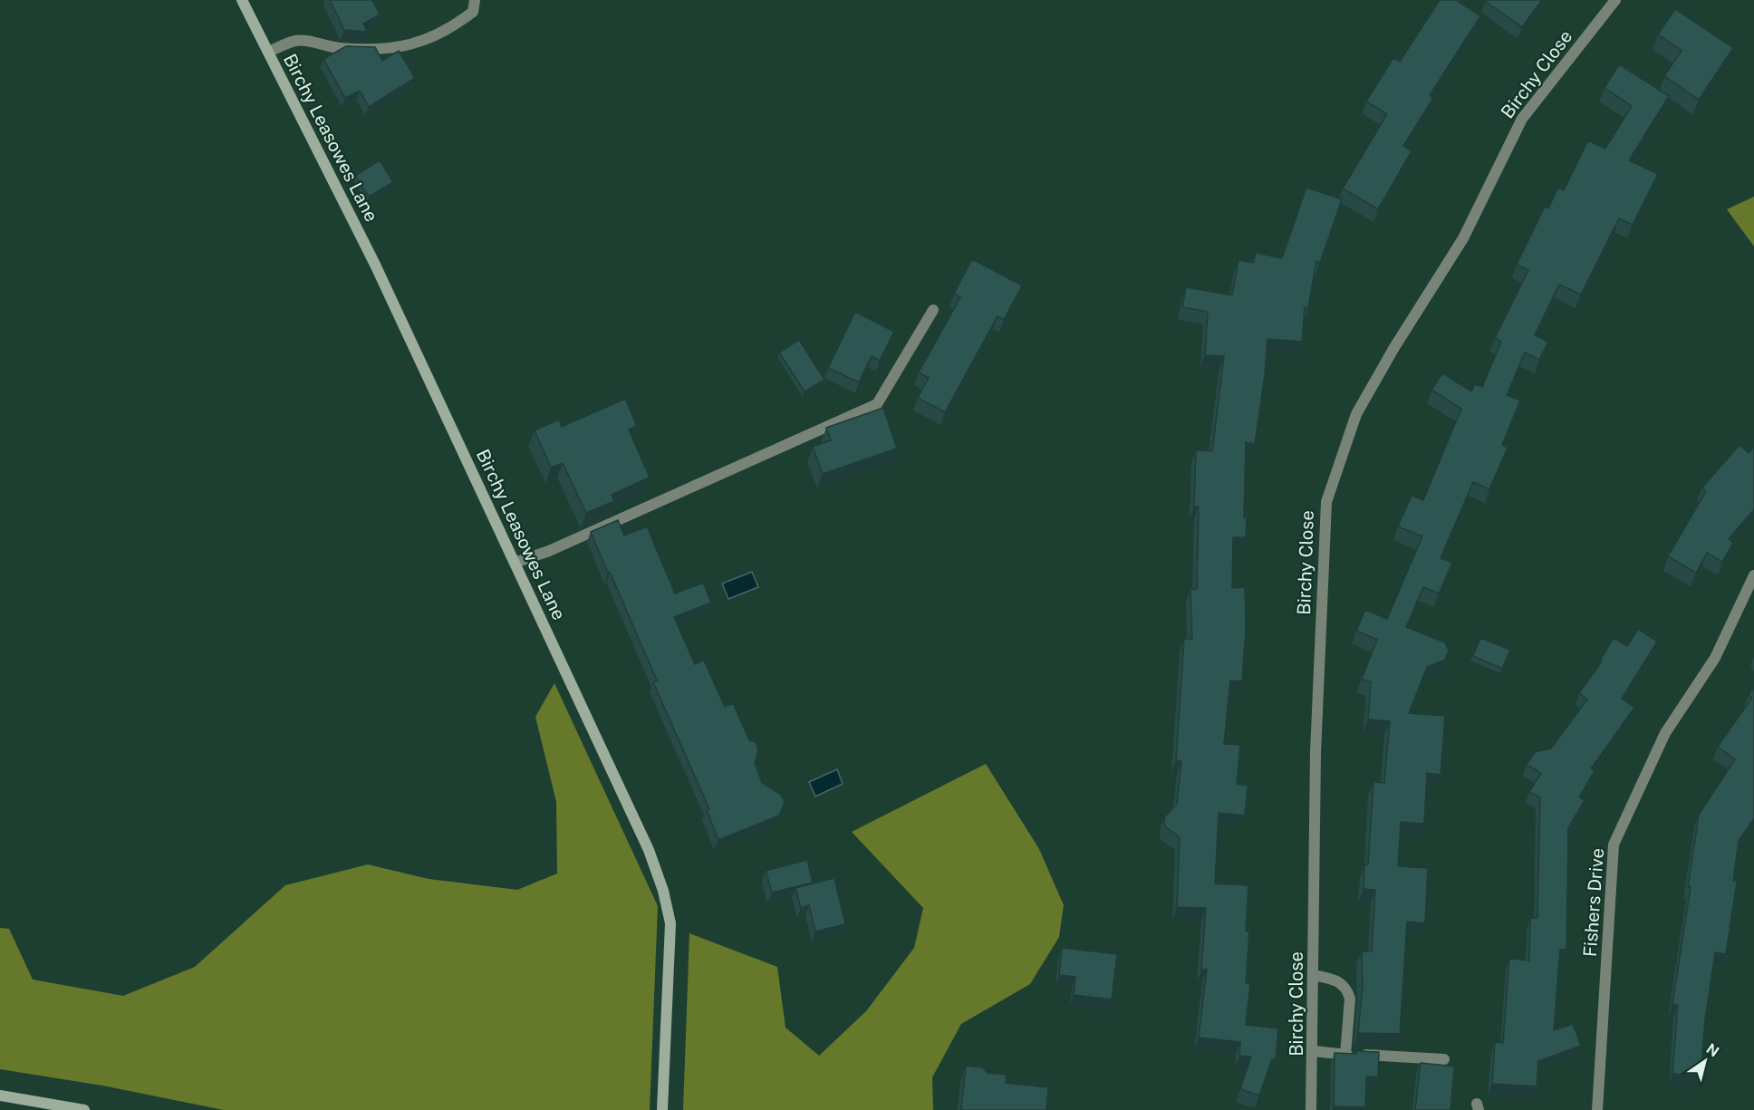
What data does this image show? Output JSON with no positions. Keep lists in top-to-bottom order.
{
  "streets": {
    "street": ["Birchy Close", "Birchy Leasowes Lane", "Fishers Drive"]
  },
  "north": "top right"
}
